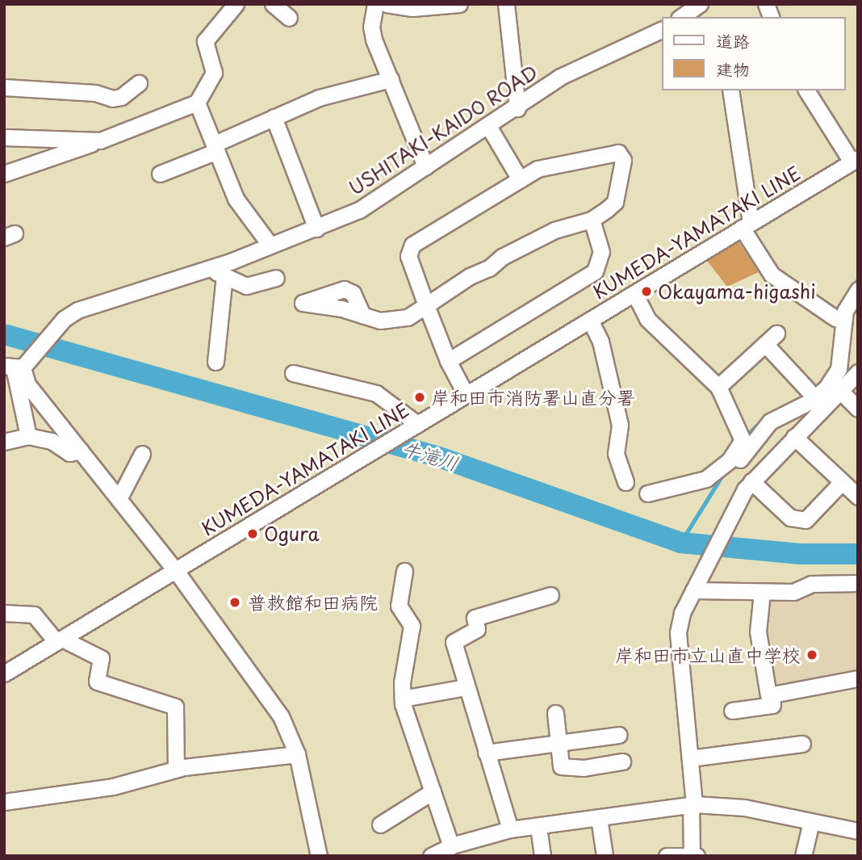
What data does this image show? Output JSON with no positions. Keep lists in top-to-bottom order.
{
  "streets": {
    "street": ["USHITAKI-KAIDO ROAD", "KUMEDA-YAMATAKI LINE"]
  },
  "water": ["牛滝川"],
  "places": [
    "Okayama-higashi",
    "岸和田市消防署山直分署",
    "Ogura",
    "普救館和田病院",
    "岸和田市立山直中学校"
  ],
  "legend": ["道路", "建物"]
}
